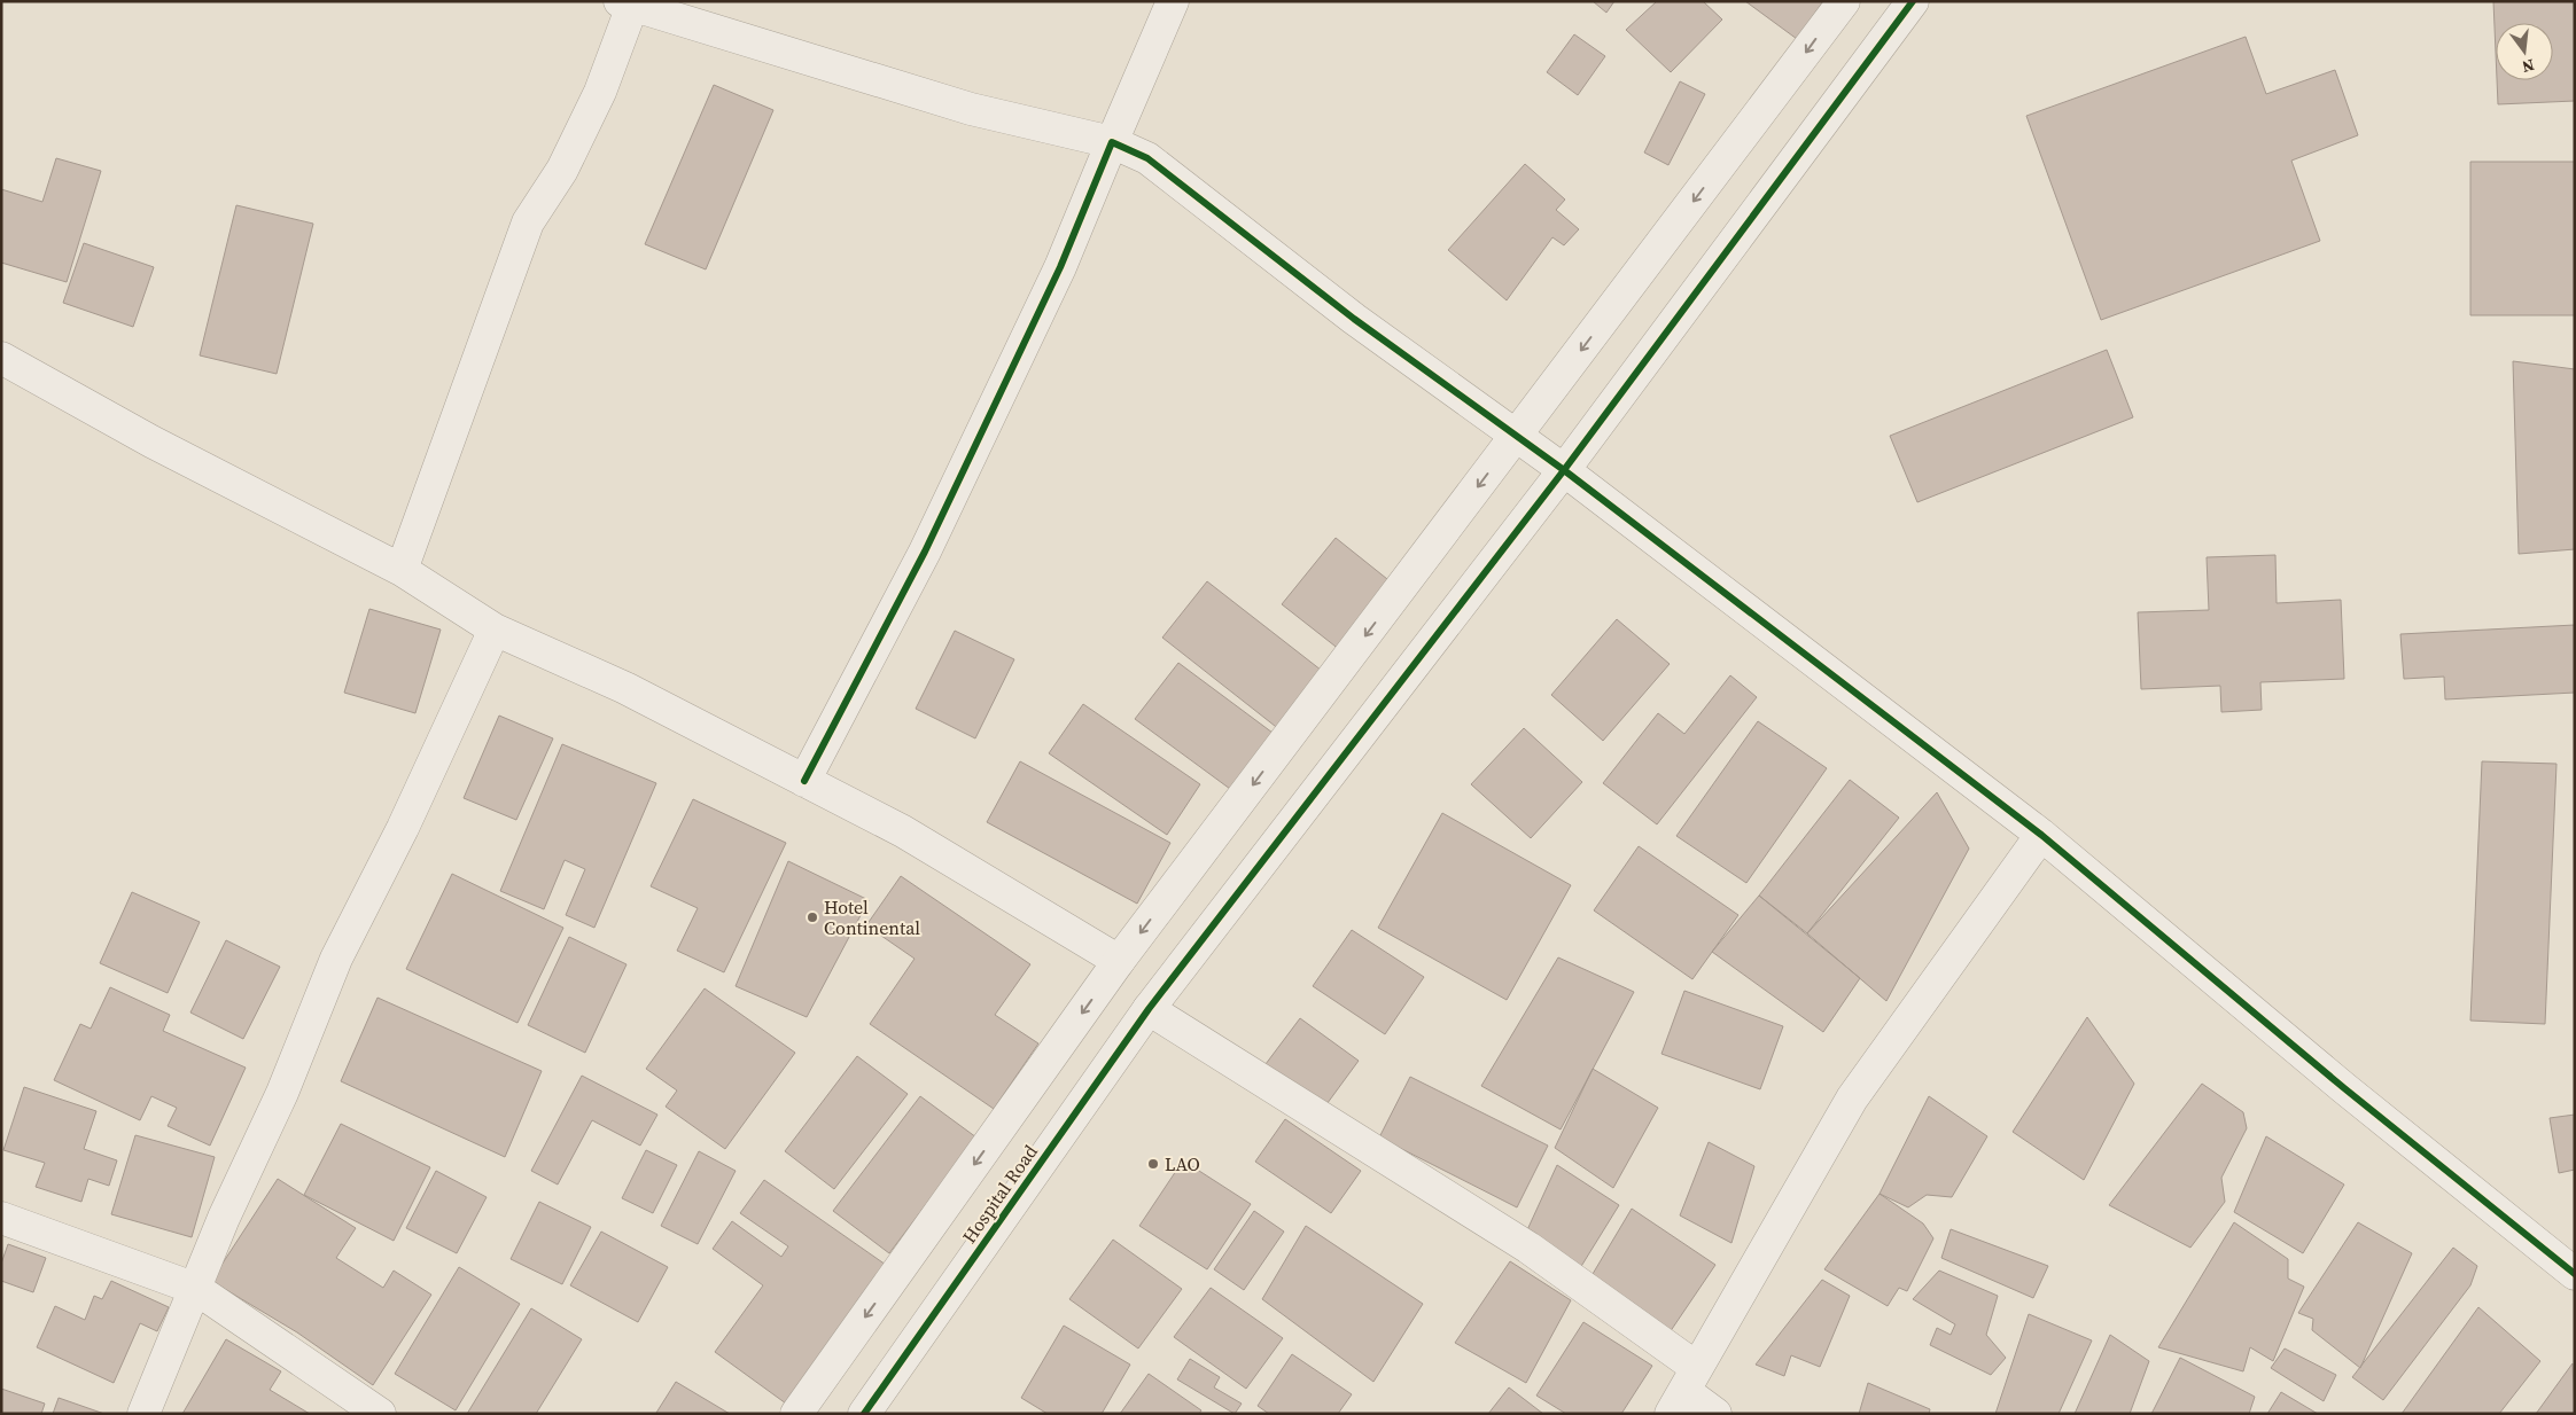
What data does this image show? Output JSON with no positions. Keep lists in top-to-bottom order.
{
  "streets": {
    "street": ["Hospital Road"]
  },
  "places": ["Hotel Continental", "LAO"],
  "north": "bottom"
}
